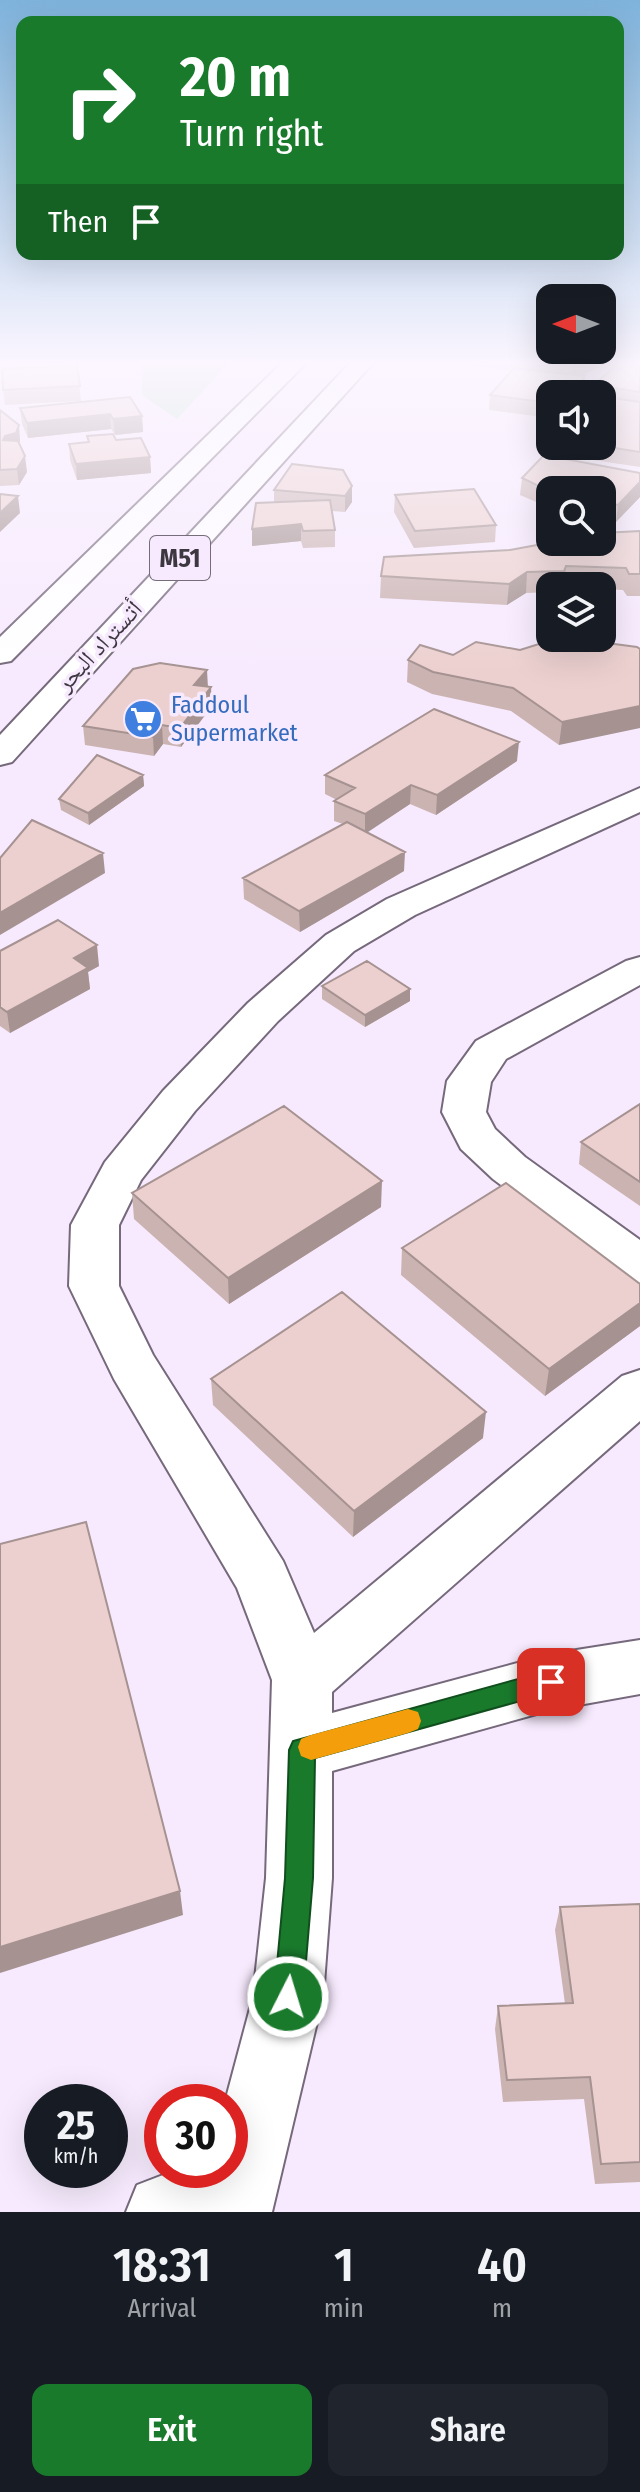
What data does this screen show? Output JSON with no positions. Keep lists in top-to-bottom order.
{
  "streets": {
    "main road": ["M51", "أتستراد البحر"]
  },
  "places": {
    "supermarket": ["Faddoul Supermarket"]
  },
  "north": "left",
  "page": {
    "turn": ["20 m", "Turn right"],
    "then": "Then",
    "speed": "25 km/h",
    "limit": "30",
    "eta": [
      "18:31",
      "Arrival",
      "1",
      "min",
      "40",
      "m"
    ],
    "buttons": ["Exit", "Share"]
  }
}
